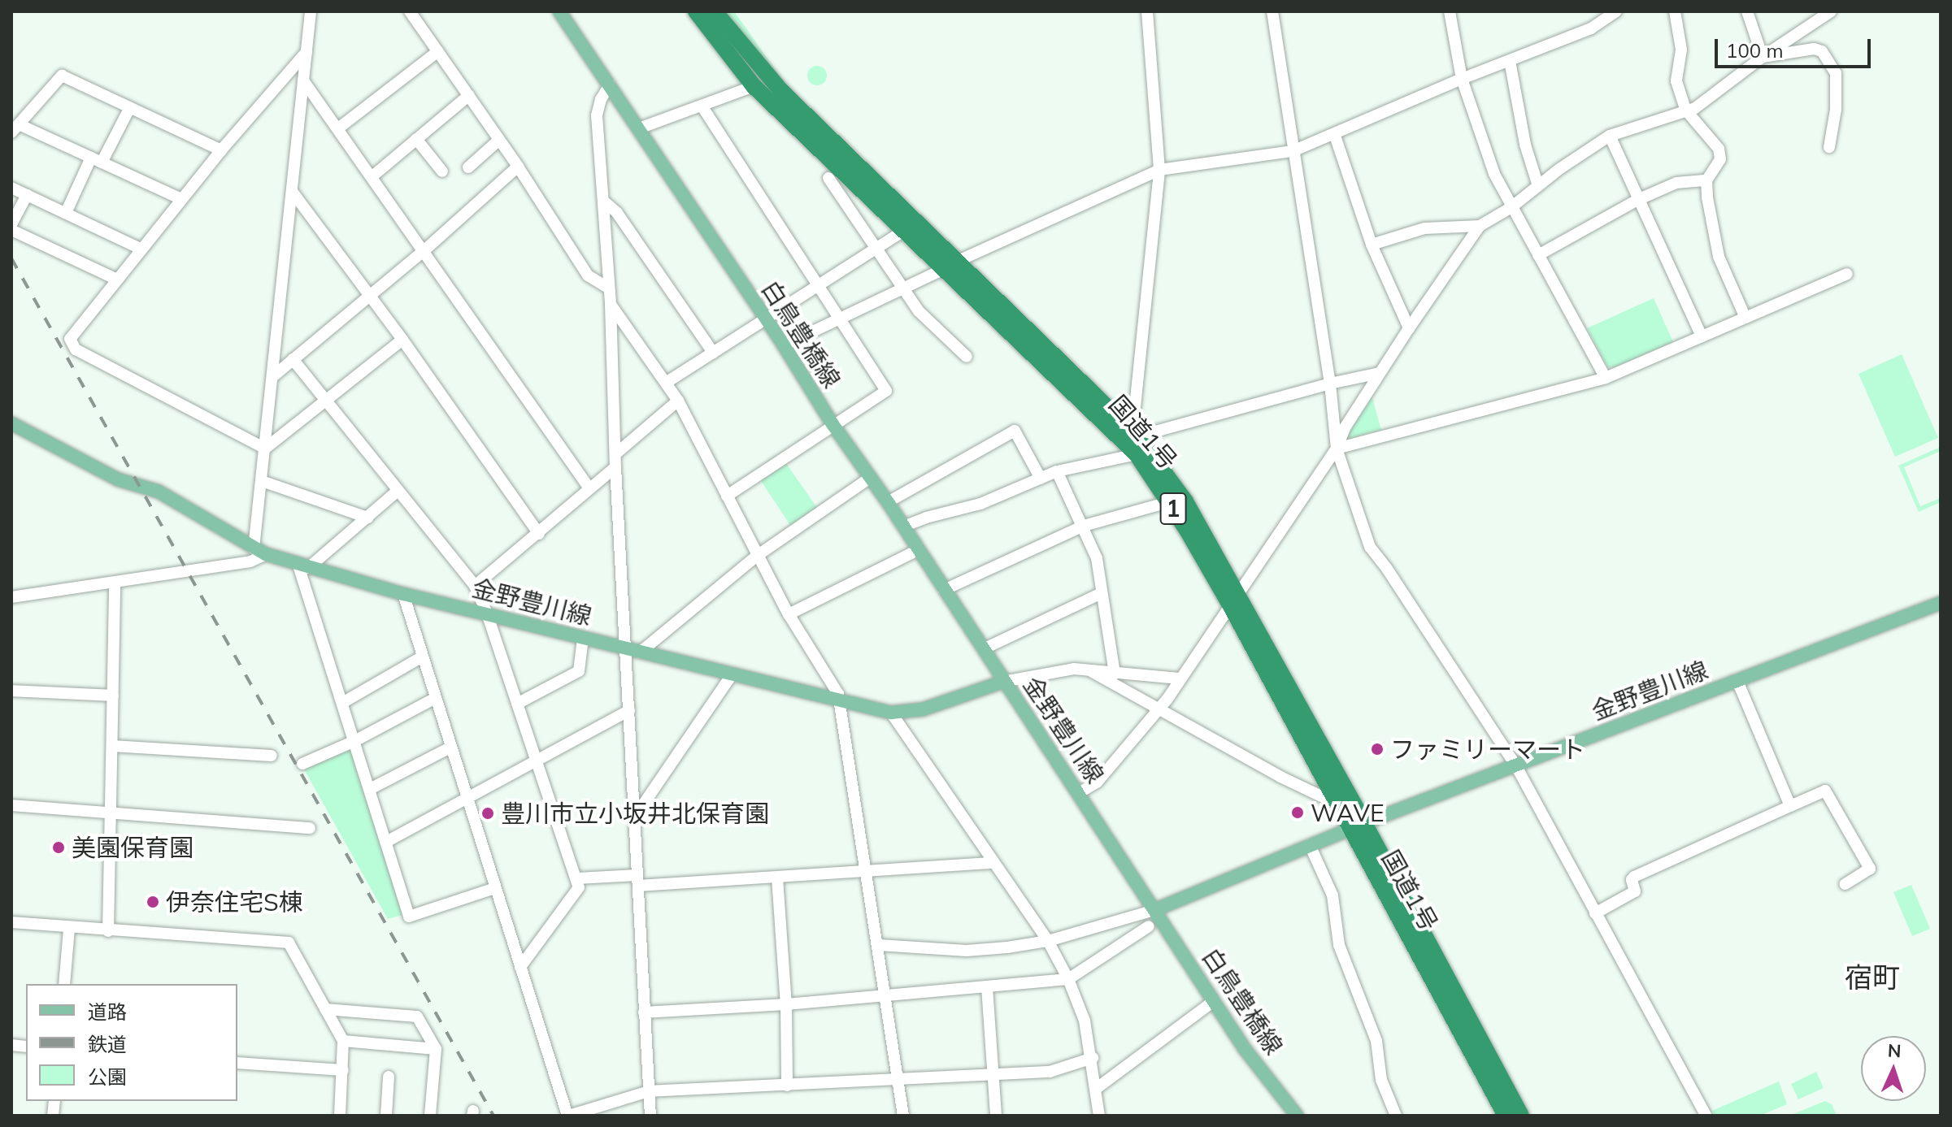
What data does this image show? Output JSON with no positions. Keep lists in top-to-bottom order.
{
  "streets": {
    "highway": ["国道1号", "1"],
    "main road": ["白鳥豊橋線", "金野豊川線"]
  },
  "crossings": [
    ["白鳥豊橋線", "金野豊川線"],
    ["国道1号", "金野豊川線"]
  ],
  "districts": ["宿町"],
  "places": [
    "ファミリーマート",
    "WAVE",
    "豊川市立小坂井北保育園",
    "美園保育園",
    "伊奈住宅S棟"
  ],
  "legend": ["道路", "鉄道", "公園"],
  "scale_bar": "100 m",
  "north": "top"
}
